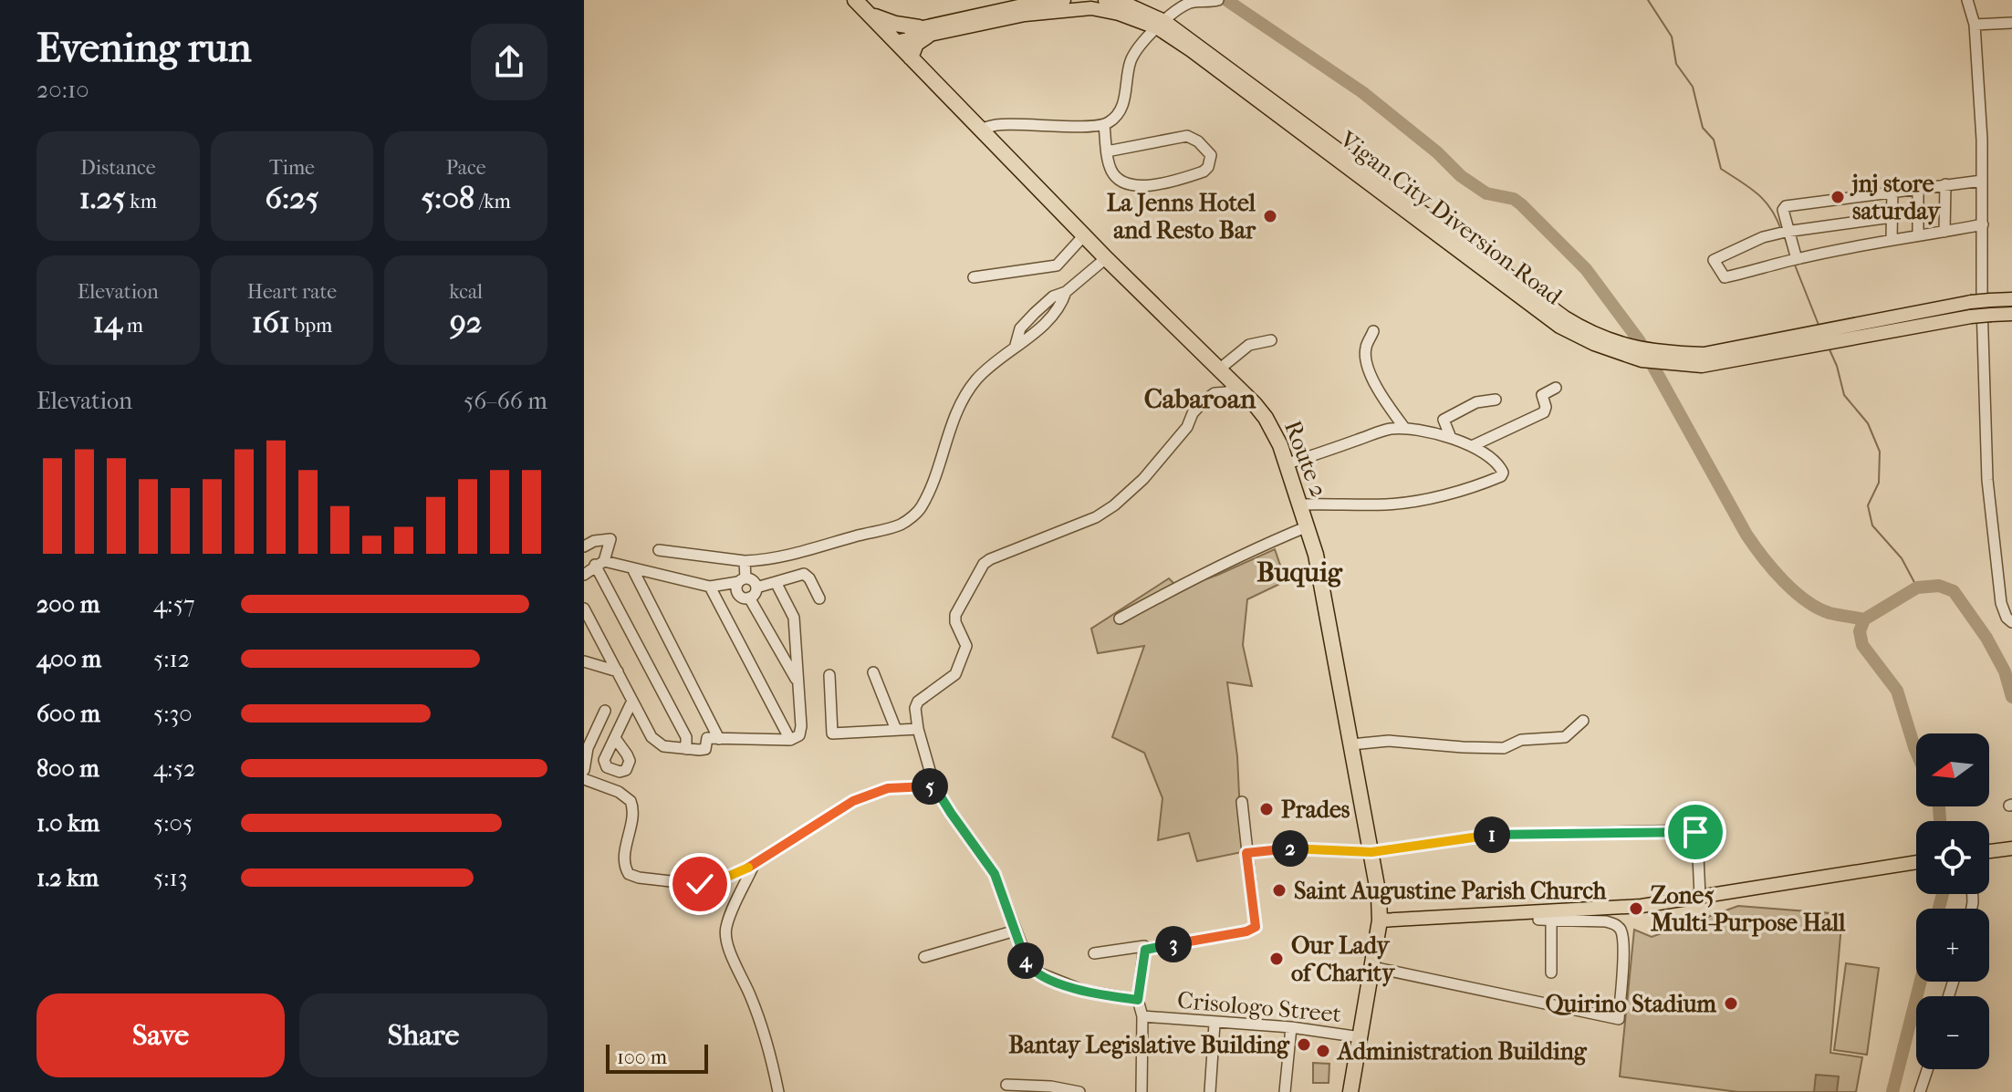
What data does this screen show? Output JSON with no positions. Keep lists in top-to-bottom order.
{
  "streets": {
    "highway": ["Route 2"],
    "main road": ["Vigan City Diversion Road"],
    "street": ["Crisologo Street"]
  },
  "crossings": [
    ["Vigan City Diversion Road", "Route 2"],
    ["Route 2", "Crisologo Street"]
  ],
  "districts": ["Cabaroan", "Buquig"],
  "places": [
    "jnj store saturday",
    "La Jenns Hotel and Resto Bar",
    "Prades",
    "Saint Augustine Parish Church",
    "Zone5 Multi-Purpose Hall",
    "Our Lady of Charity",
    "Quirino Stadium",
    "Bantay Legislative Building",
    "Administration Building"
  ],
  "scale_bar": "100 m",
  "north": "left",
  "page": {
    "heading": ["Evening run", "20:10"],
    "stats": [
      ["Distance", "1.25 km"],
      ["Time", "6:25"],
      ["Pace", "5:08 /km"],
      ["Elevation", "14 m"],
      ["Heart rate", "161 bpm"],
      ["kcal", "92"]
    ],
    "chart": ["Elevation", "56–66 m"],
    "list": [
      {
        "name": "200 m",
        "note": "4:57"
      },
      {
        "name": "400 m",
        "note": "5:12"
      },
      {
        "name": "600 m",
        "note": "5:30"
      },
      {
        "name": "800 m",
        "note": "4:52"
      },
      {
        "name": "1.0 km",
        "note": "5:05"
      },
      {
        "name": "1.2 km",
        "note": "5:13"
      }
    ],
    "map_buttons": ["+", "−"],
    "pins": [
      "5",
      "1",
      "2",
      "3",
      "4"
    ],
    "buttons": ["Save", "Share"],
    "scale": "100 m"
  }
}
